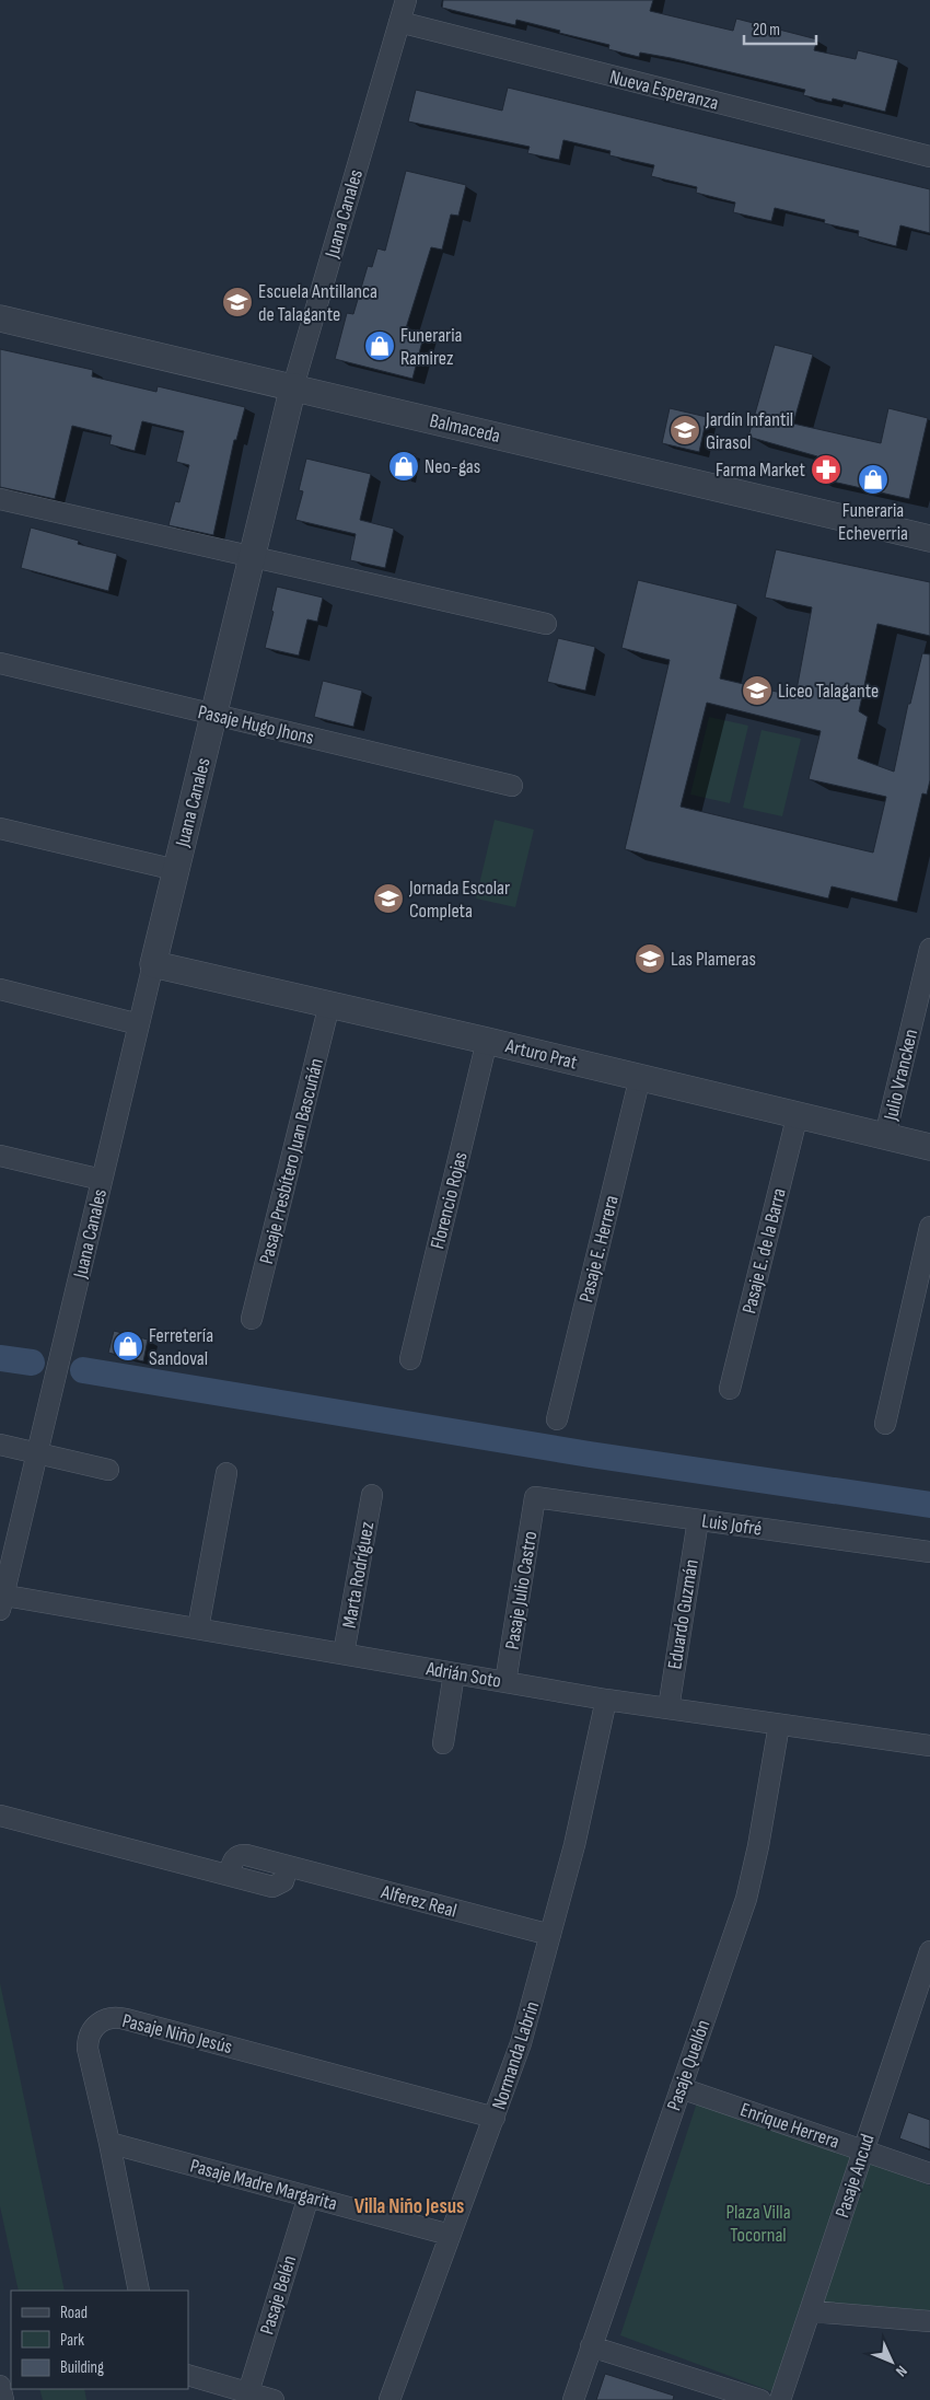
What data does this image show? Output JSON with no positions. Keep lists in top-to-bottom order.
{
  "streets": {
    "street": [
      "Nueva Esperanza",
      "Juana Canales",
      "Balmaceda",
      "Pasaje Hugo Jhons",
      "Arturo Prat",
      "Julio Vrancken",
      "Pasaje Presbítero Juan Bascuñán",
      "Florencio Rojas",
      "Pasaje E. Herrera",
      "Pasaje E. de la Barra",
      "Luis Jofré",
      "Marta Rodríguez",
      "Pasaje Julio Castro",
      "Eduardo Guzmán",
      "Adrián Soto",
      "Alferez Real",
      "Pasaje Niño Jesús",
      "Normanda Labrin",
      "Pasaje Quellón",
      "Enrique Herrera",
      "Pasaje Ancud",
      "Pasaje Madre Margarita",
      "Pasaje Belén"
    ]
  },
  "crossings": [
    ["Nueva Esperanza", "Juana Canales"],
    ["Juana Canales", "Balmaceda"],
    ["Juana Canales", "Pasaje Hugo Jhons"],
    ["Juana Canales", "Arturo Prat"],
    ["Juana Canales", "Adrián Soto"],
    ["Arturo Prat", "Julio Vrancken"],
    ["Arturo Prat", "Pasaje Presbítero Juan Bascuñán"],
    ["Arturo Prat", "Florencio Rojas"],
    ["Arturo Prat", "Pasaje E. Herrera"],
    ["Arturo Prat", "Pasaje E. de la Barra"],
    ["Luis Jofré", "Pasaje Julio Castro"],
    ["Luis Jofré", "Eduardo Guzmán"],
    ["Marta Rodríguez", "Adrián Soto"],
    ["Pasaje Julio Castro", "Adrián Soto"],
    ["Eduardo Guzmán", "Adrián Soto"],
    ["Adrián Soto", "Normanda Labrin"],
    ["Adrián Soto", "Pasaje Quellón"],
    ["Alferez Real", "Normanda Labrin"],
    ["Pasaje Niño Jesús", "Normanda Labrin"],
    ["Pasaje Niño Jesús", "Pasaje Madre Margarita"],
    ["Normanda Labrin", "Pasaje Madre Margarita"],
    ["Pasaje Quellón", "Enrique Herrera"],
    ["Enrique Herrera", "Pasaje Ancud"],
    ["Pasaje Madre Margarita", "Pasaje Belén"]
  ],
  "districts": ["Villa Niño Jesus"],
  "parks": ["Plaza Villa Tocornal"],
  "places": {
    "school or university": [
      "Escuela Antillanca de Talagante",
      "Jardín Infantil Girasol",
      "Liceo Talagante",
      "Jornada Escolar Completa",
      "Las Plameras"
    ],
    "shop": [
      "Funeraria Ramirez",
      "Neo-gas",
      "Funeraria Echeverria",
      "Ferretería Sandoval"
    ],
    "pharmacy": ["Farma Market"]
  },
  "legend": ["Road", "Park", "Building"],
  "scale_bar": "20 m",
  "north": "bottom right"
}
